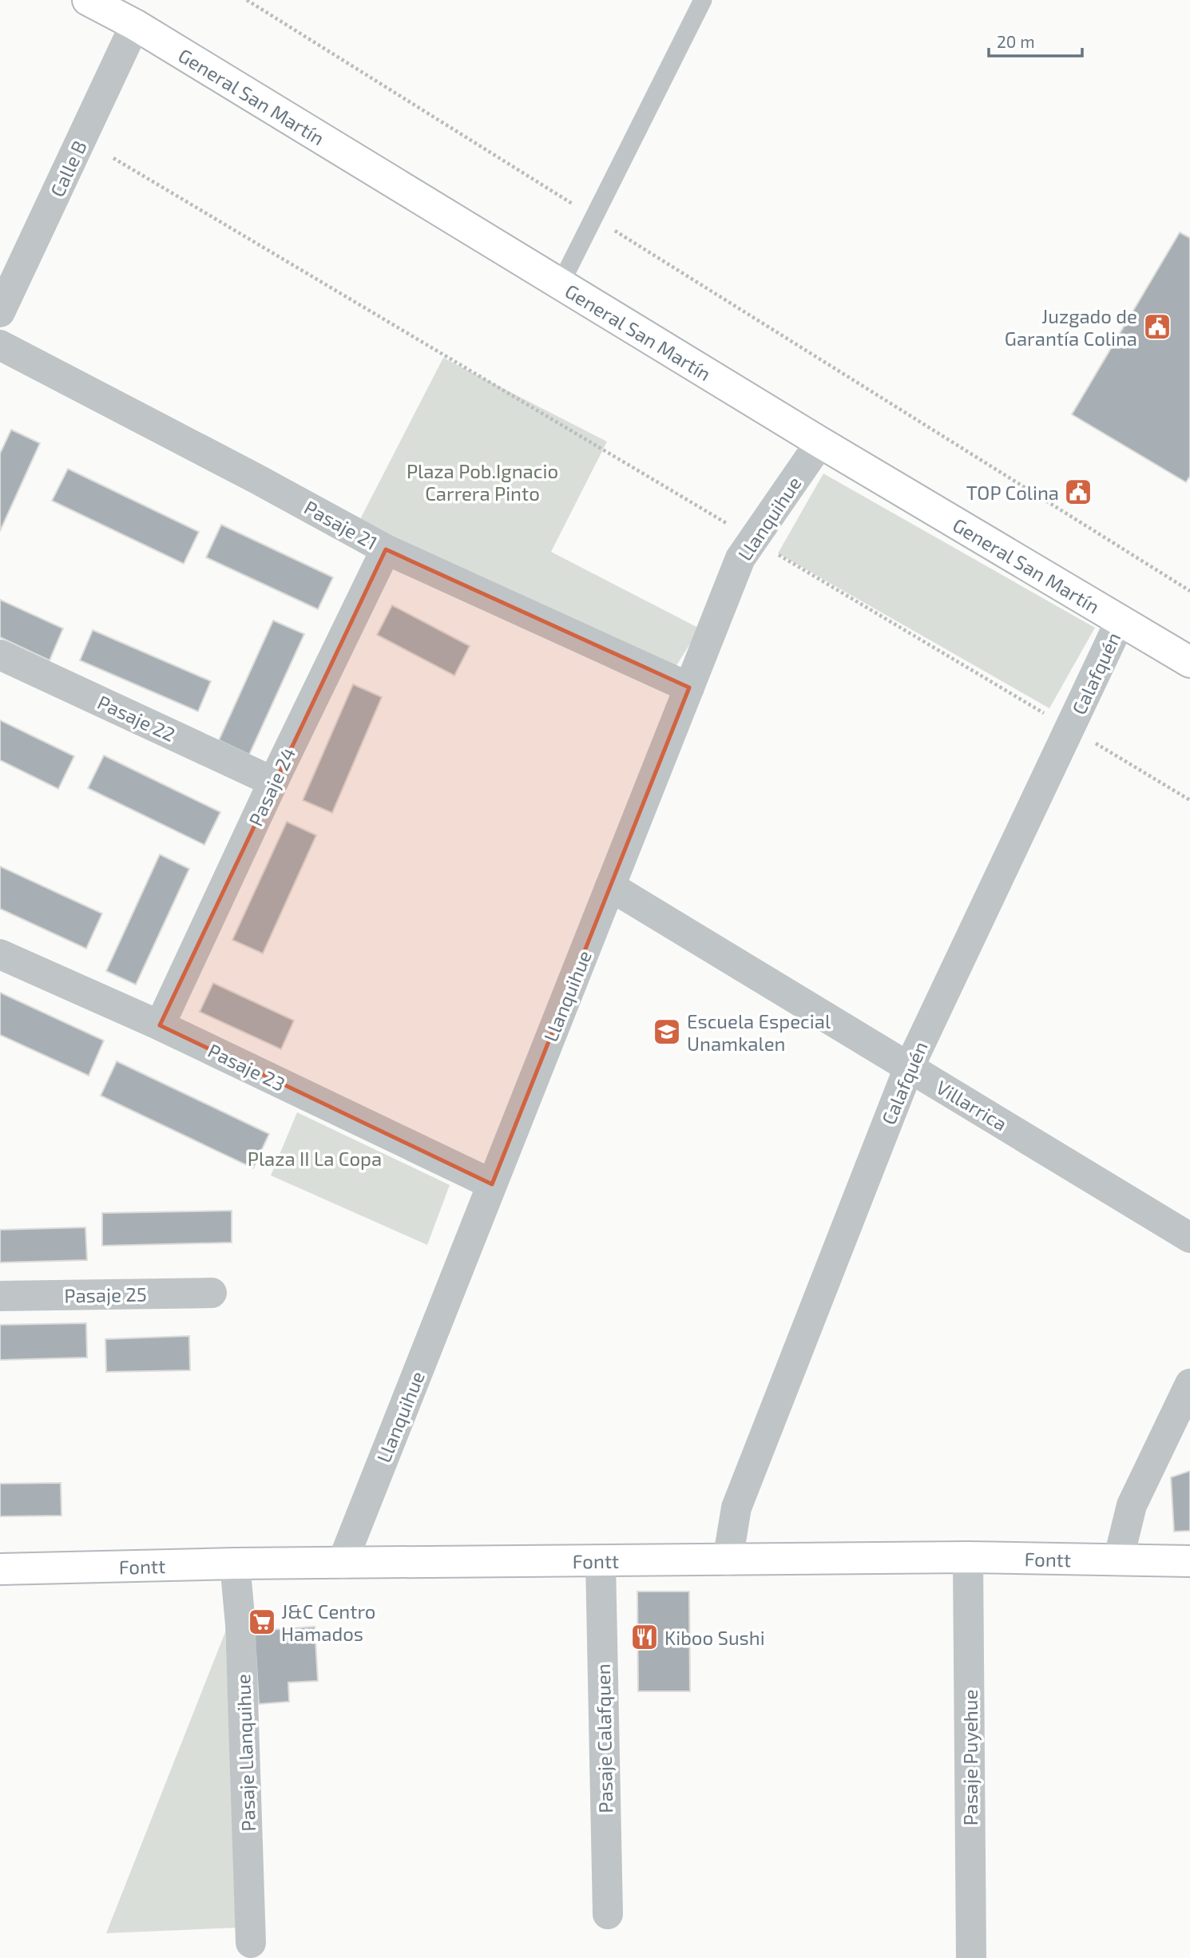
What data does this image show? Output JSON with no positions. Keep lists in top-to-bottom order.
{
  "streets": {
    "main road": ["General San Martín", "Fontt"],
    "street": [
      "Calle B",
      "Llanquihue",
      "Pasaje 21",
      "Calafquén",
      "Pasaje 22",
      "Pasaje 24",
      "Pasaje 23",
      "Villarrica",
      "Pasaje 25",
      "Pasaje Calafquen",
      "Pasaje Llanquihue",
      "Pasaje Puyehue"
    ]
  },
  "crossings": [
    ["General San Martín", "Calle B"],
    ["General San Martín", "Llanquihue"],
    ["General San Martín", "Calafquén"],
    ["Llanquihue", "Pasaje 21"],
    ["Llanquihue", "Pasaje 23"],
    ["Llanquihue", "Villarrica"],
    ["Llanquihue", "Fontt"],
    ["Pasaje 21", "Pasaje 24"],
    ["Calafquén", "Villarrica"],
    ["Calafquén", "Fontt"],
    ["Pasaje 22", "Pasaje 24"],
    ["Pasaje 24", "Pasaje 23"],
    ["Fontt", "Pasaje Calafquen"],
    ["Fontt", "Pasaje Llanquihue"],
    ["Fontt", "Pasaje Puyehue"]
  ],
  "parks": ["Plaza Pob.Ignacio Carrera Pinto", "Plaza II La Copa"],
  "places": {
    "public building": ["Juzgado de Garantía Colina", "TOP Colina"],
    "school or university": ["Escuela Especial Unamkalen"],
    "supermarket": ["J&C Centro Hamados"],
    "restaurant": ["Kiboo Sushi"]
  },
  "scale_bar": "20 m"
}
